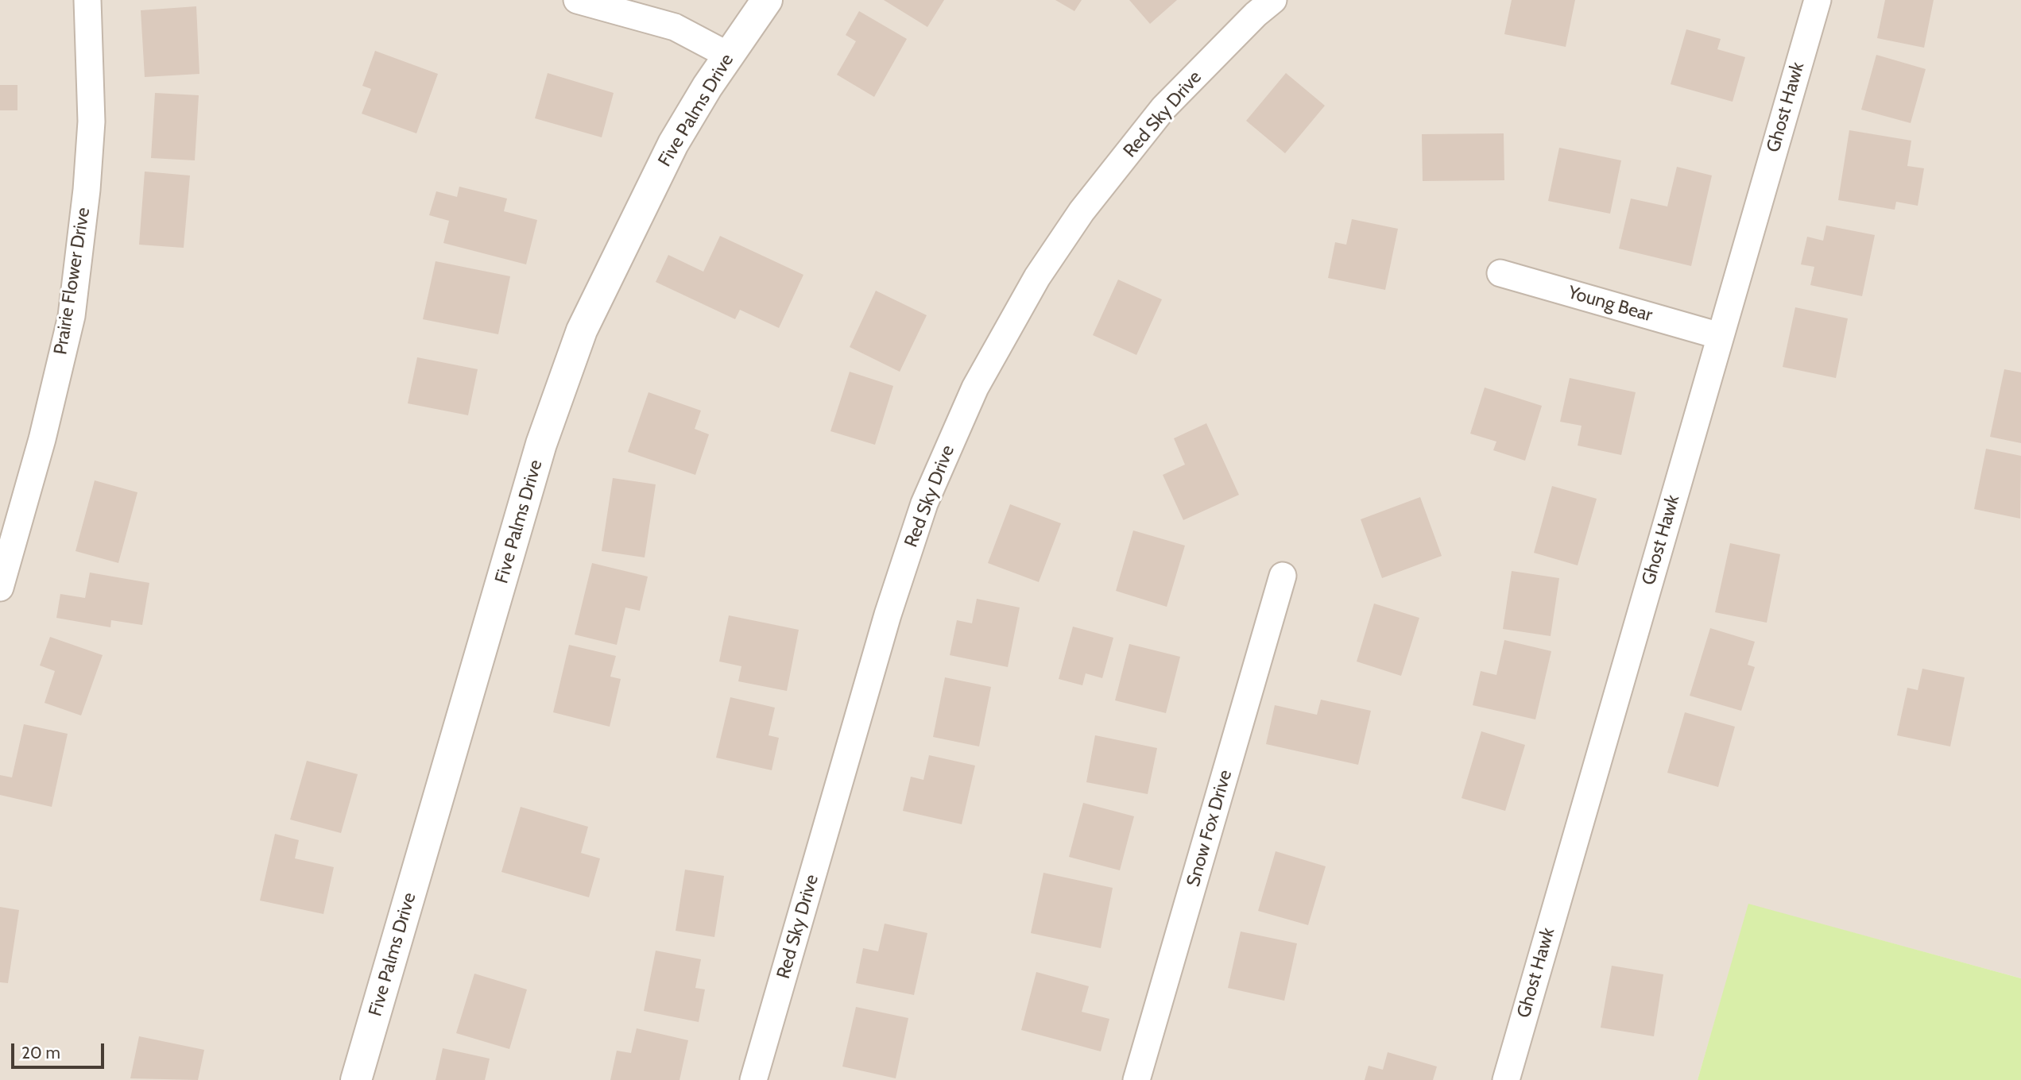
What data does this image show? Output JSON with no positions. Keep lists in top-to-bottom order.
{
  "streets": {
    "street": [
      "Ghost Hawk",
      "Five Palms Drive",
      "Red Sky Drive",
      "Prairie Flower Drive",
      "Young Bear",
      "Snow Fox Drive"
    ]
  },
  "crossings": [
    ["Ghost Hawk", "Young Bear"]
  ],
  "scale_bar": "20 m"
}
